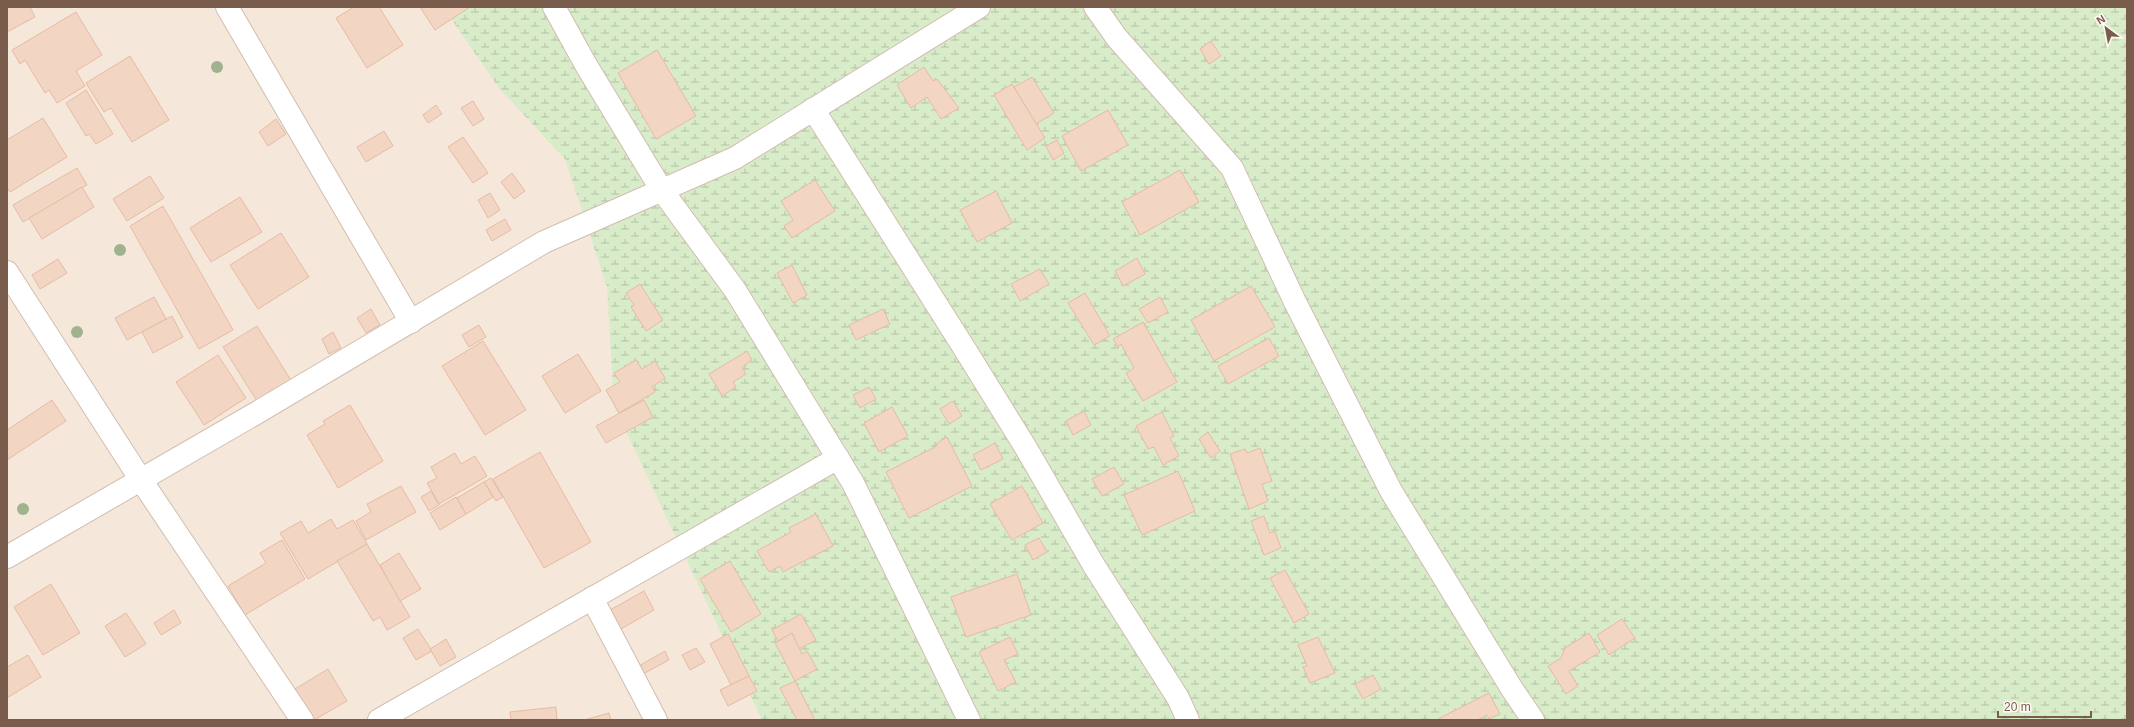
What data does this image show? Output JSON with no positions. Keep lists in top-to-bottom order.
{
  "scale_bar": "20 m",
  "north": "top left"
}
